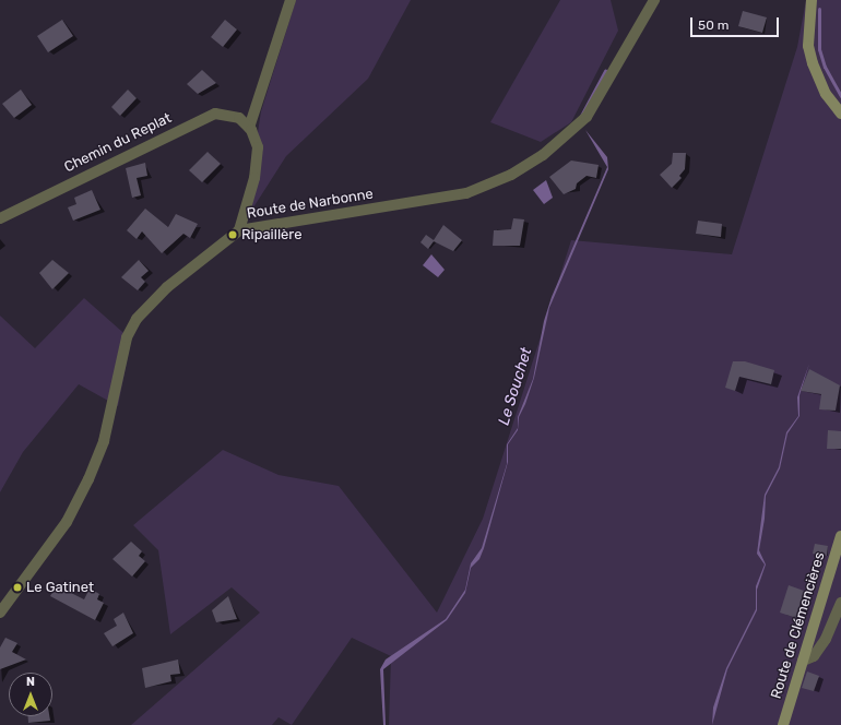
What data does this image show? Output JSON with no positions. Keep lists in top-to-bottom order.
{
  "streets": {
    "street": ["Chemin du Replat", "Route de Narbonne", "Route de Clémencières"]
  },
  "water": ["Le Souchet"],
  "places": ["Ripaillère", "Le Gatinet"],
  "scale_bar": "50 m",
  "north": "top"
}
